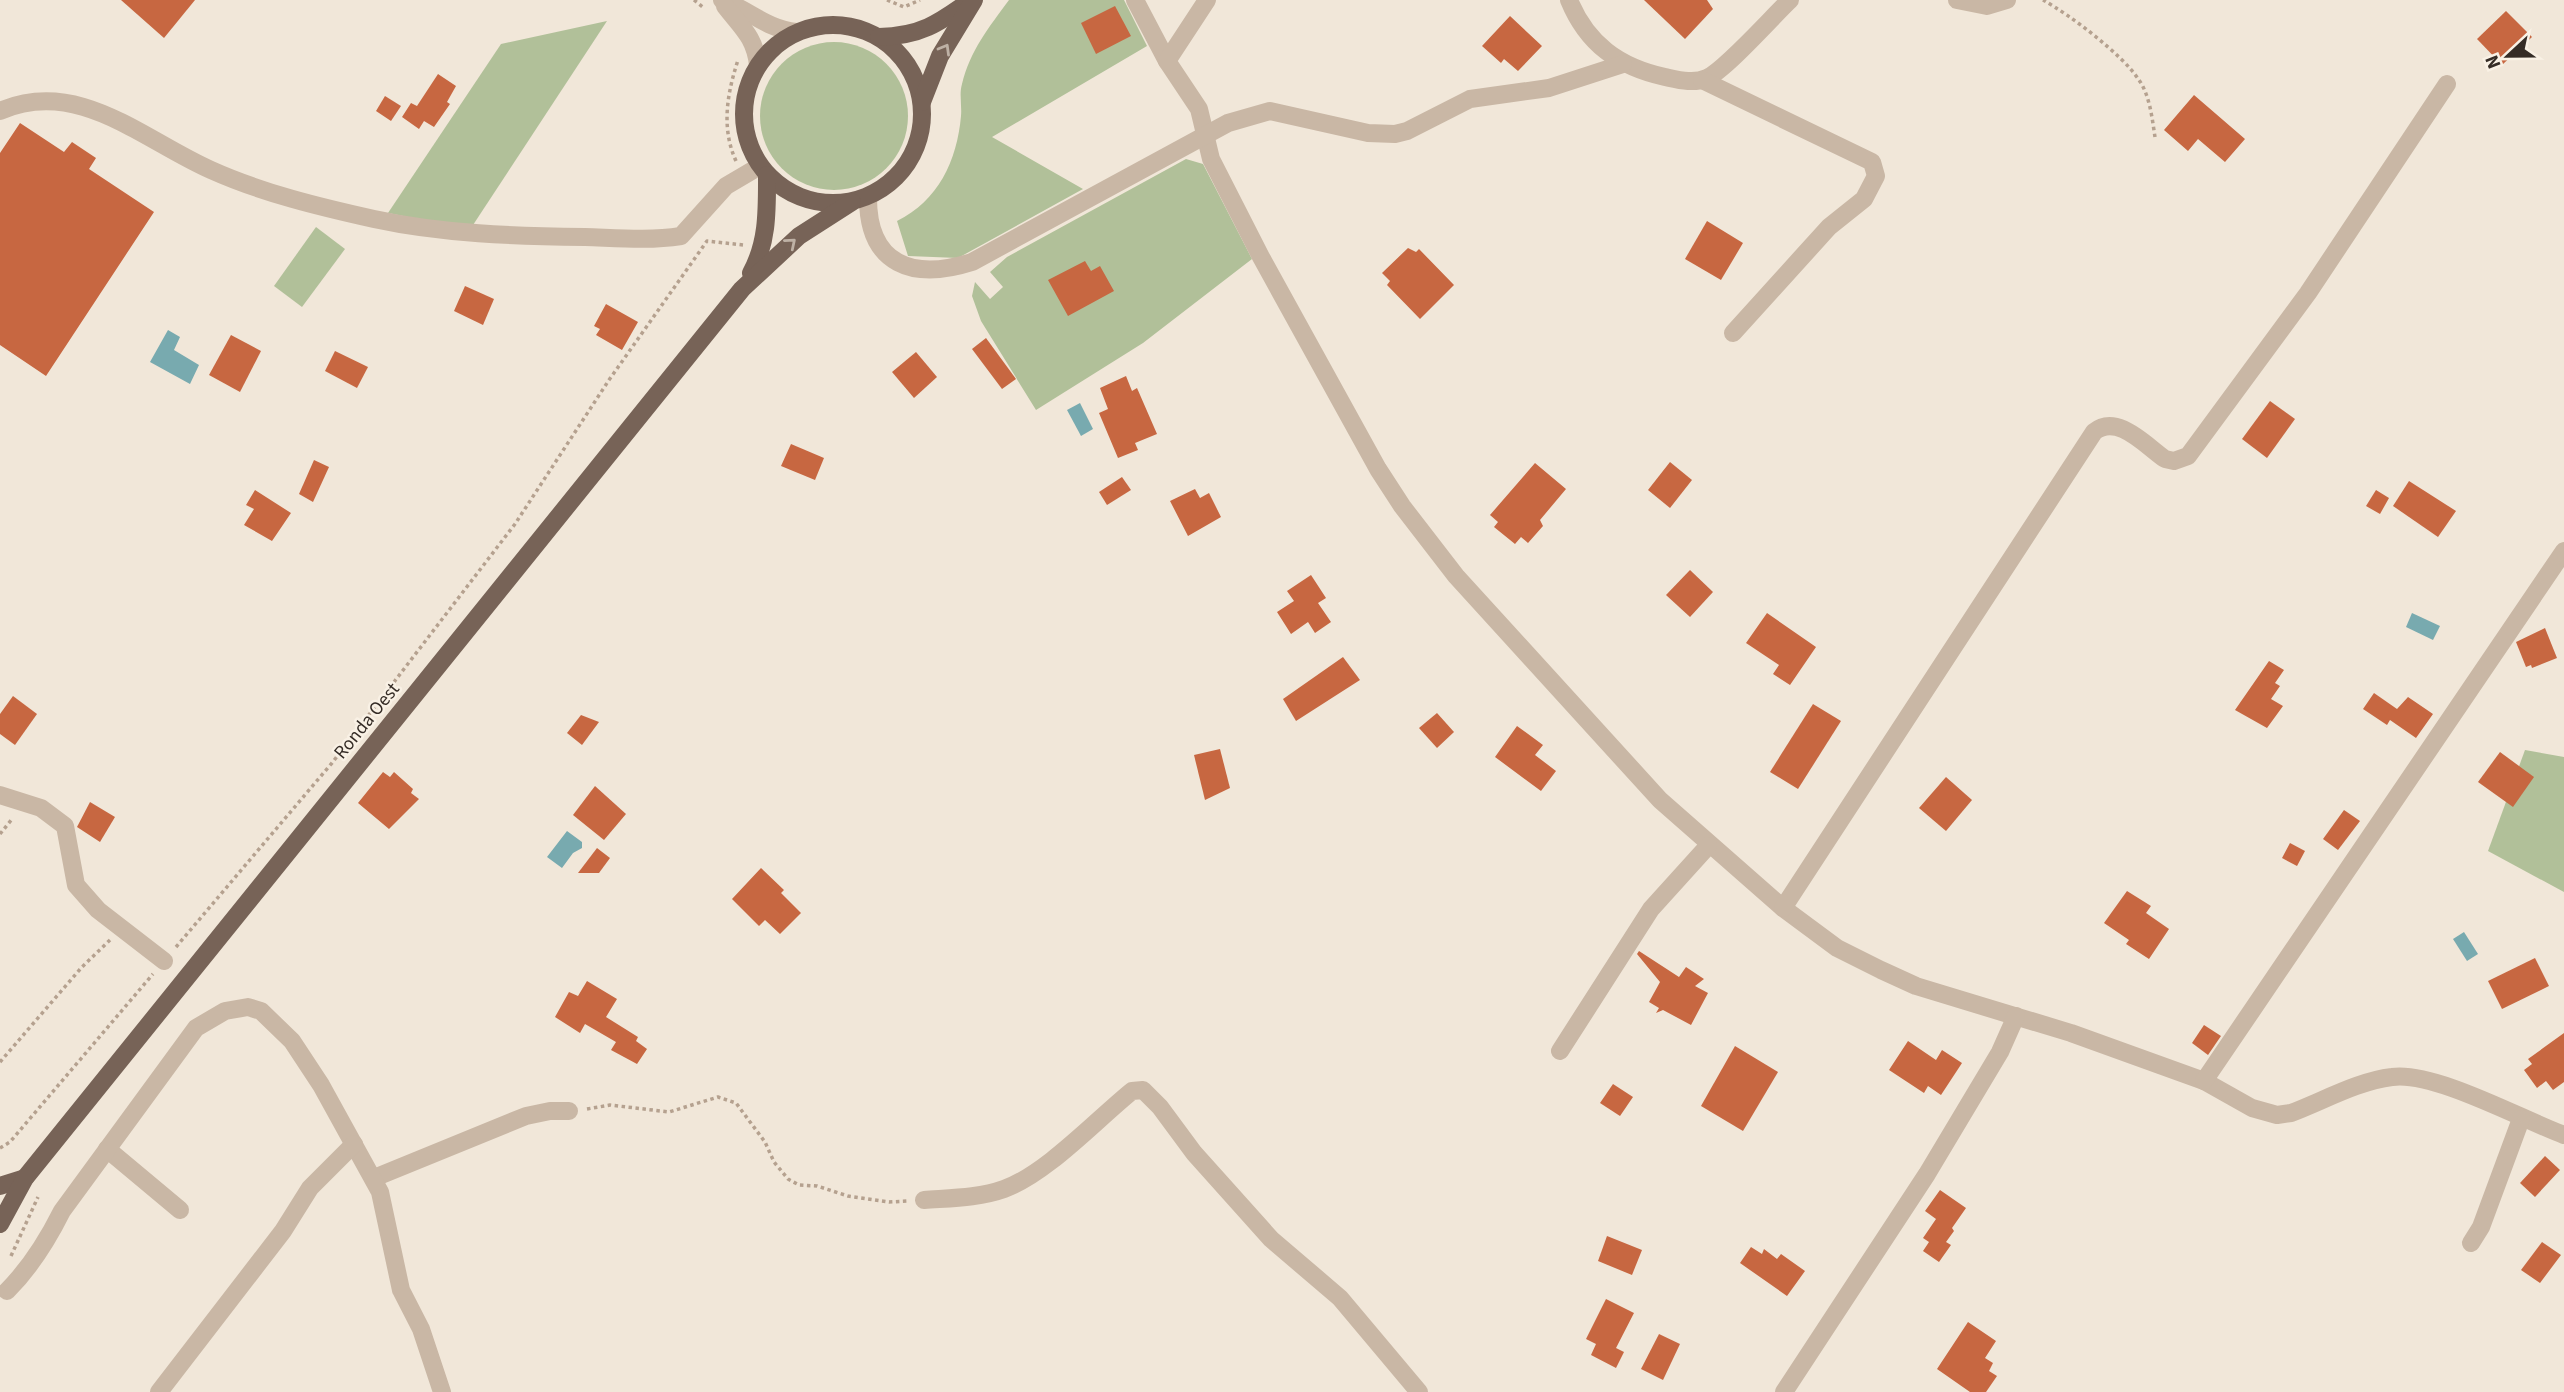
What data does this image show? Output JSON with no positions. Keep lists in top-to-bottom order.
{
  "streets": {
    "main road": ["Ronda Oest"]
  },
  "north": "left"
}
